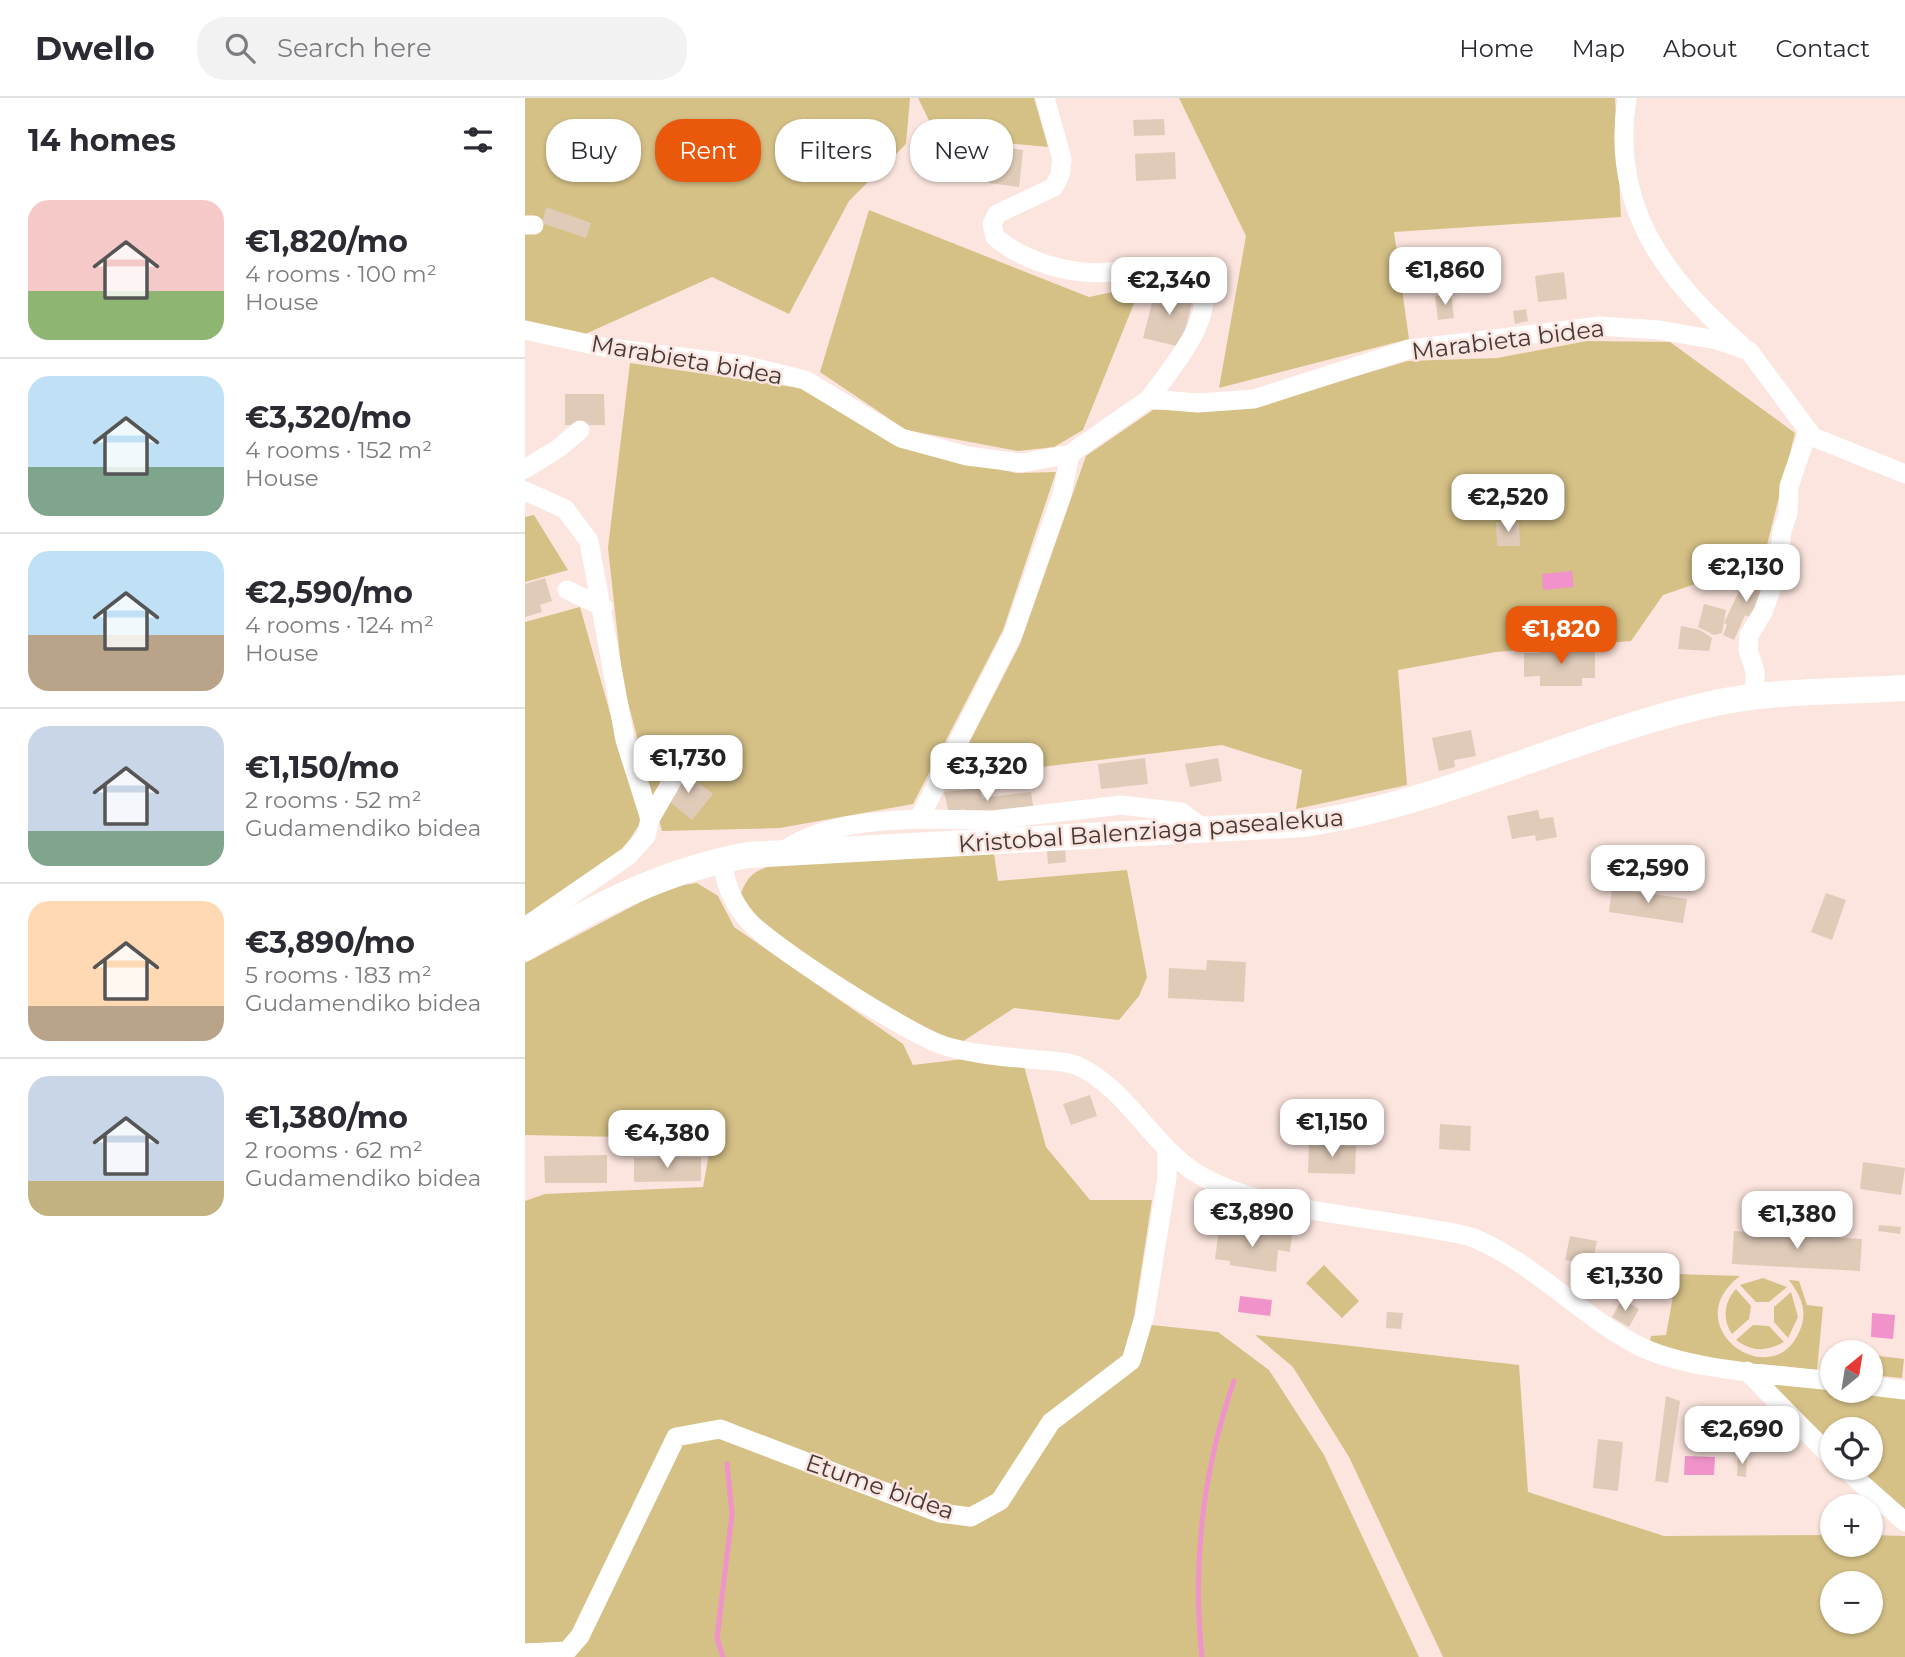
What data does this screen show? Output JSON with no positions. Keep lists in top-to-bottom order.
{
  "streets": {
    "street": ["Marabieta bidea", "Kristobal Balenziaga pasealekua", "Etume bidea"]
  },
  "north": "top right",
  "page": {
    "header": "Dwello",
    "search": "Search here",
    "nav": [
      "Home",
      "Map",
      "About",
      "Contact"
    ],
    "heading": "14 homes",
    "chip": [
      "Buy",
      "Rent",
      "Filters",
      "New"
    ],
    "list": [
      {
        "name": "€1,820/mo",
        "note": "4 rooms · 100 m² · House"
      },
      {
        "name": "€3,320/mo",
        "note": "4 rooms · 152 m² · House"
      },
      {
        "name": "€2,590/mo",
        "note": "4 rooms · 124 m² · House"
      },
      {
        "name": "€1,150/mo",
        "note": "2 rooms · 52 m² · Gudamendiko bidea"
      },
      {
        "name": "€3,890/mo",
        "note": "5 rooms · 183 m² · Gudamendiko bidea"
      },
      {
        "name": "€1,380/mo",
        "note": "2 rooms · 62 m² · Gudamendiko bidea"
      }
    ],
    "price": [
      "€1,860",
      "€2,340",
      "€2,520",
      "€2,130",
      "€1,820",
      "€1,730",
      "€3,320",
      "€2,590",
      "€1,150",
      "€4,380",
      "€3,890",
      "€1,380",
      "€1,330",
      "€2,690"
    ],
    "map_buttons": ["+", "−"]
  }
}
